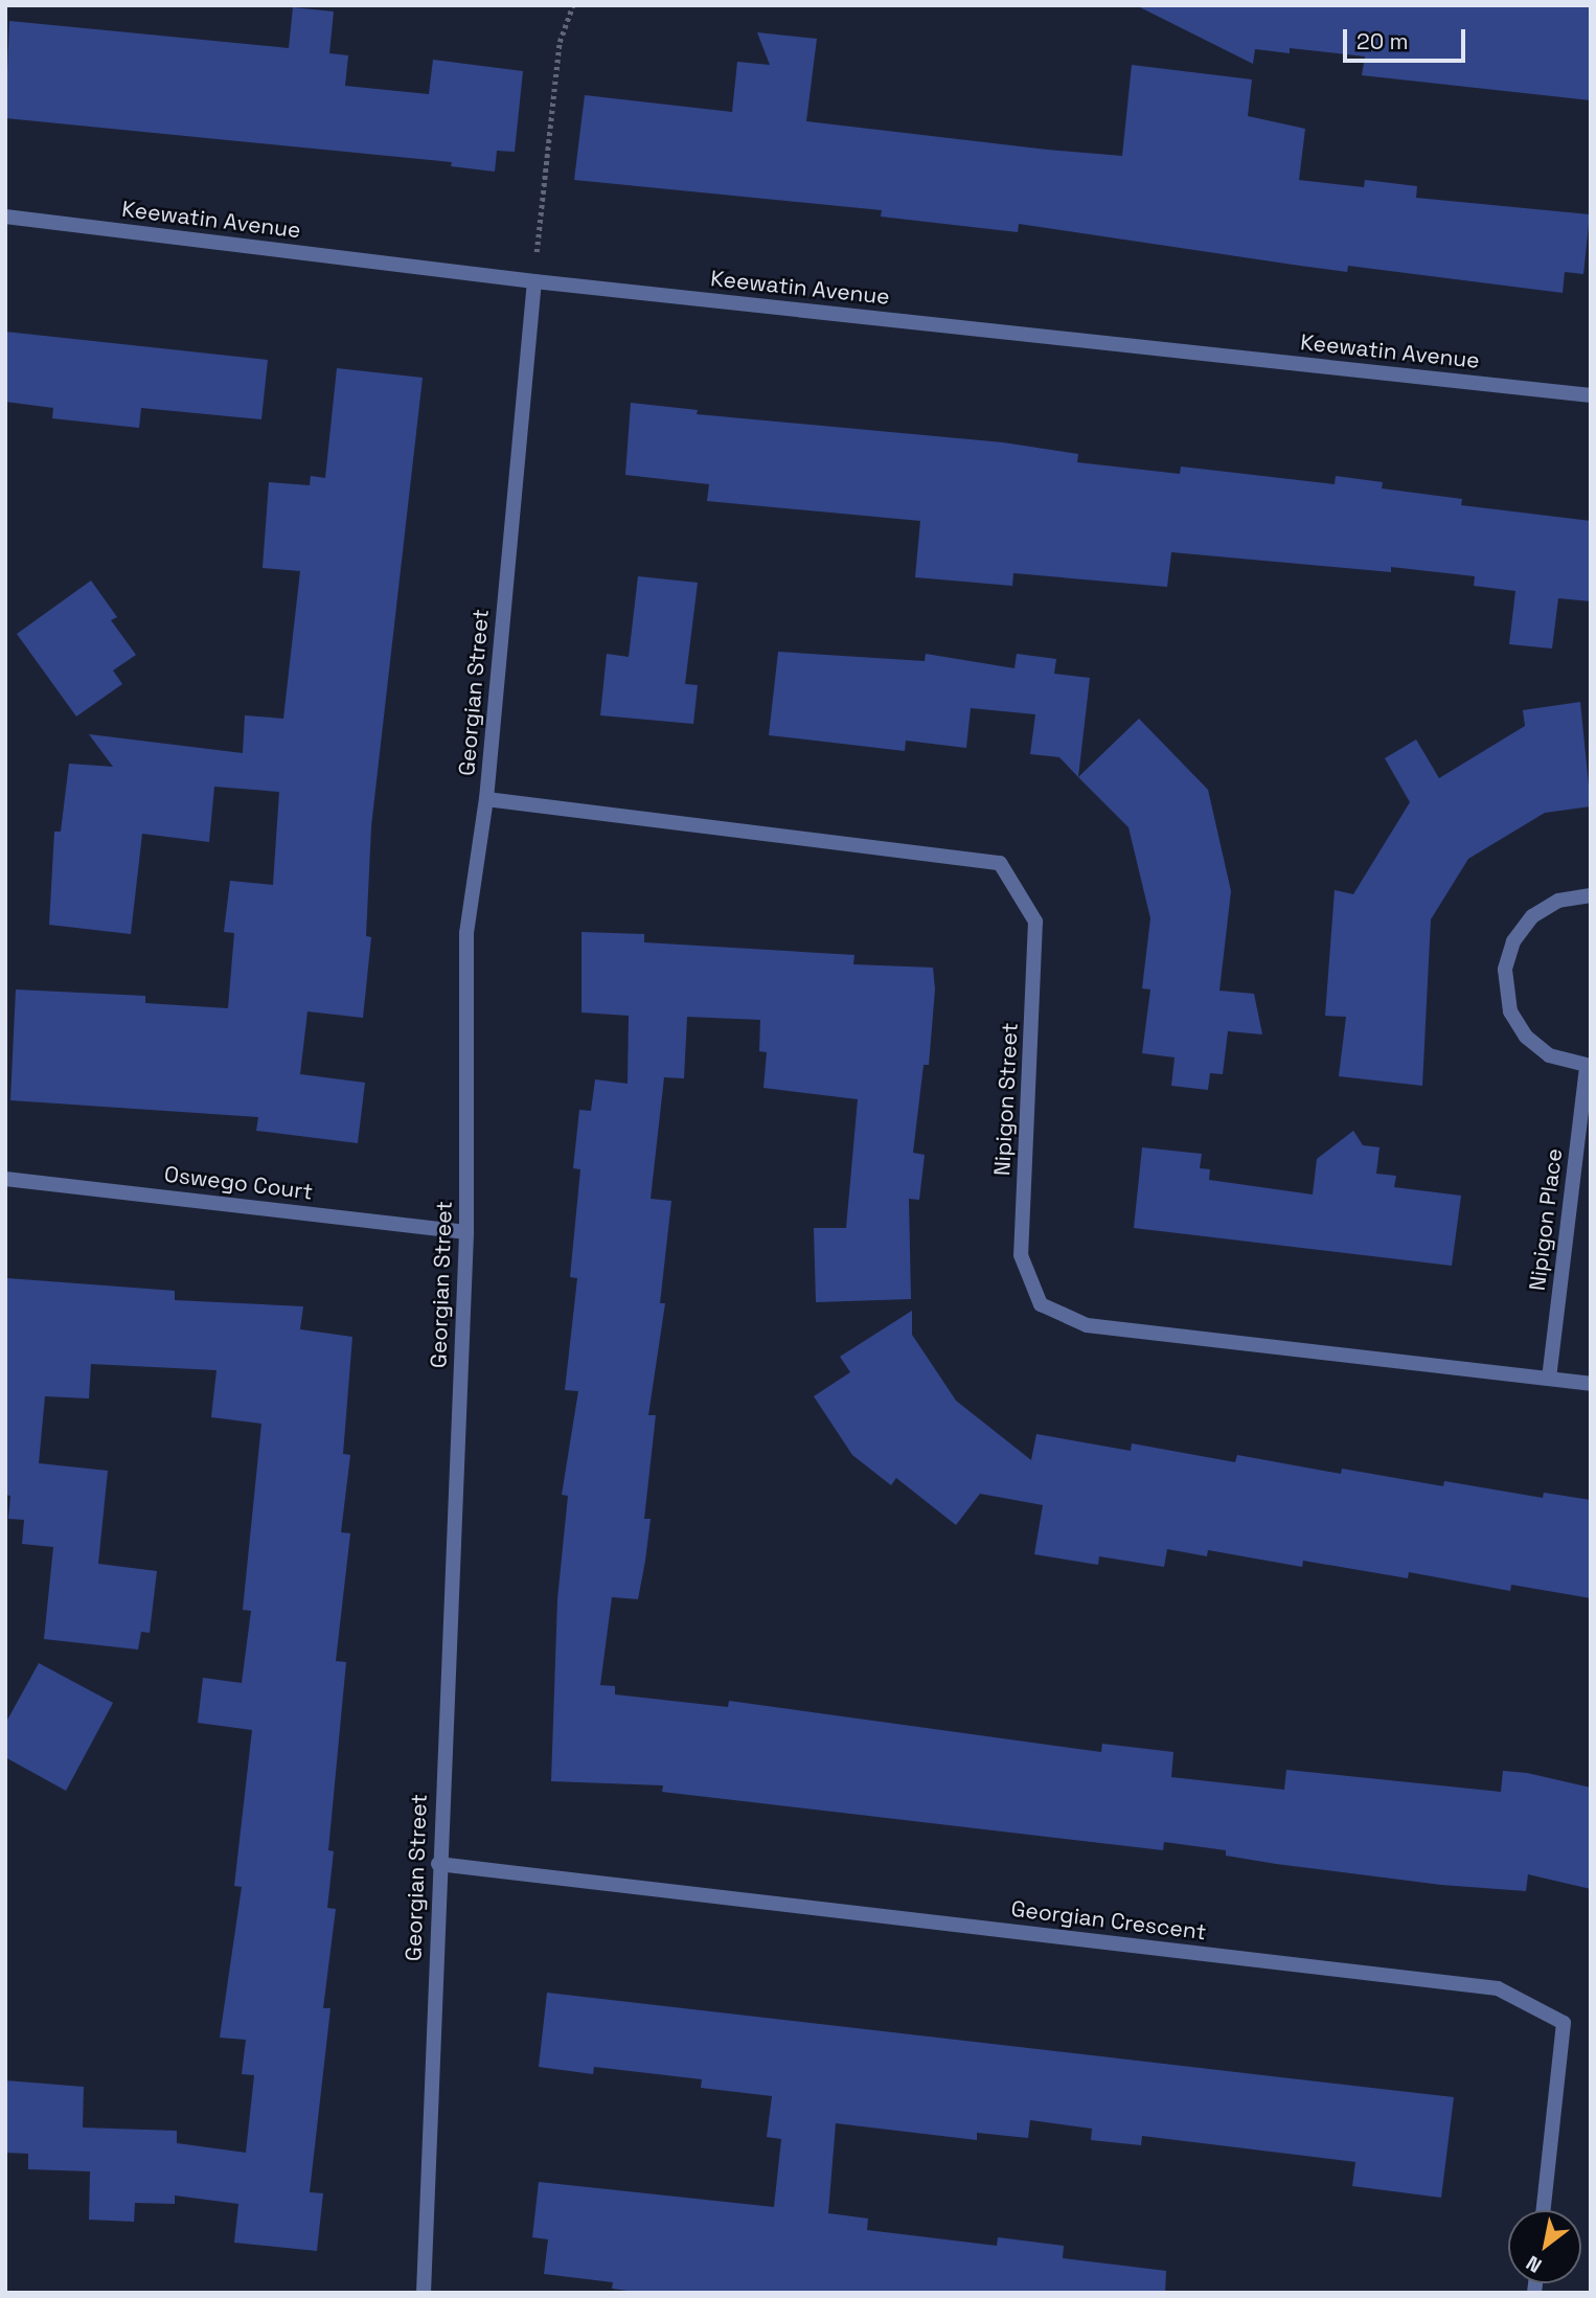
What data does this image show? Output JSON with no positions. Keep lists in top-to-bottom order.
{
  "streets": {
    "street": [
      "Keewatin Avenue",
      "Georgian Street",
      "Nipigon Street",
      "Oswego Court",
      "Nipigon Place",
      "Georgian Crescent"
    ]
  },
  "crossings": [
    ["Keewatin Avenue", "Georgian Street"],
    ["Georgian Street", "Nipigon Street"],
    ["Georgian Street", "Oswego Court"],
    ["Georgian Street", "Georgian Crescent"],
    ["Nipigon Street", "Nipigon Place"]
  ],
  "scale_bar": "20 m",
  "north": "bottom left"
}
